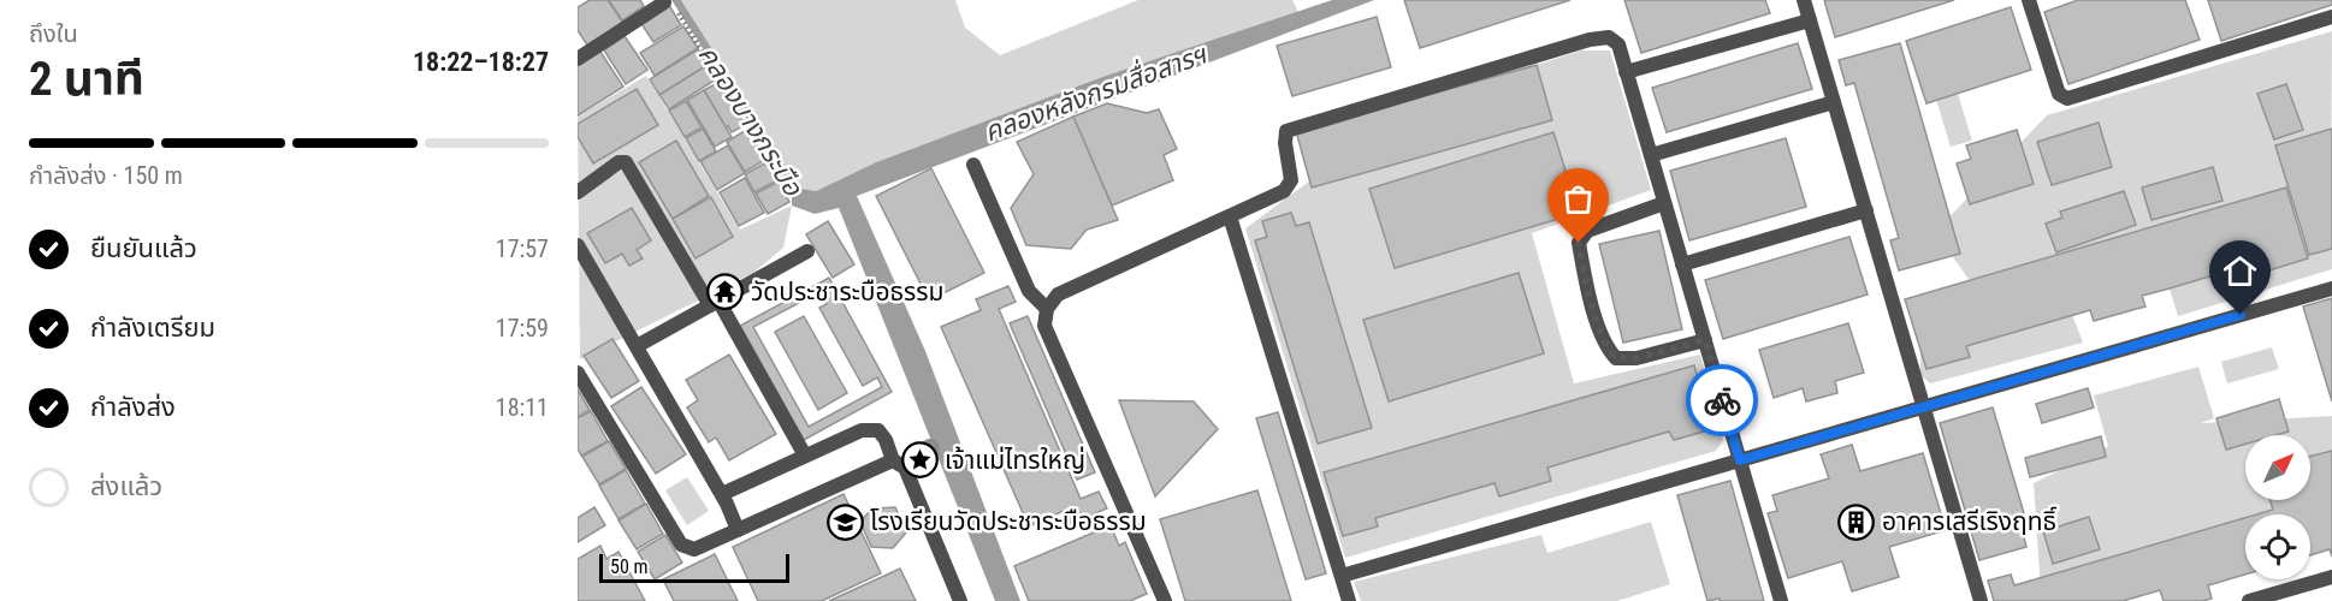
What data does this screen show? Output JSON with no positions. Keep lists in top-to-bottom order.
{
  "water": ["คลองหลังกรมสื่อสารฯ", "คลองบางกระบือ"],
  "places": {
    "temple": ["วัดประชาระบือธรรม"],
    "place": ["เจ้าแม่ไทรใหญ่"],
    "school or university": ["โรงเรียนวัดประชาระบือธรรม"],
    "building": ["อาคารเสรีเริงฤทธิ์"]
  },
  "scale_bar": "50 m",
  "north": "top right",
  "page": {
    "heading": ["2 นาที", "ถึงใน", "18:22–18:27"],
    "bar": "กำลังส่ง · 150 m",
    "list": [
      ["ยืนยันแล้ว", "17:57"],
      ["กำลังเตรียม", "17:59"],
      ["กำลังส่ง", "18:11"],
      "ส่งแล้ว"
    ],
    "scale": "50 m"
  }
}
